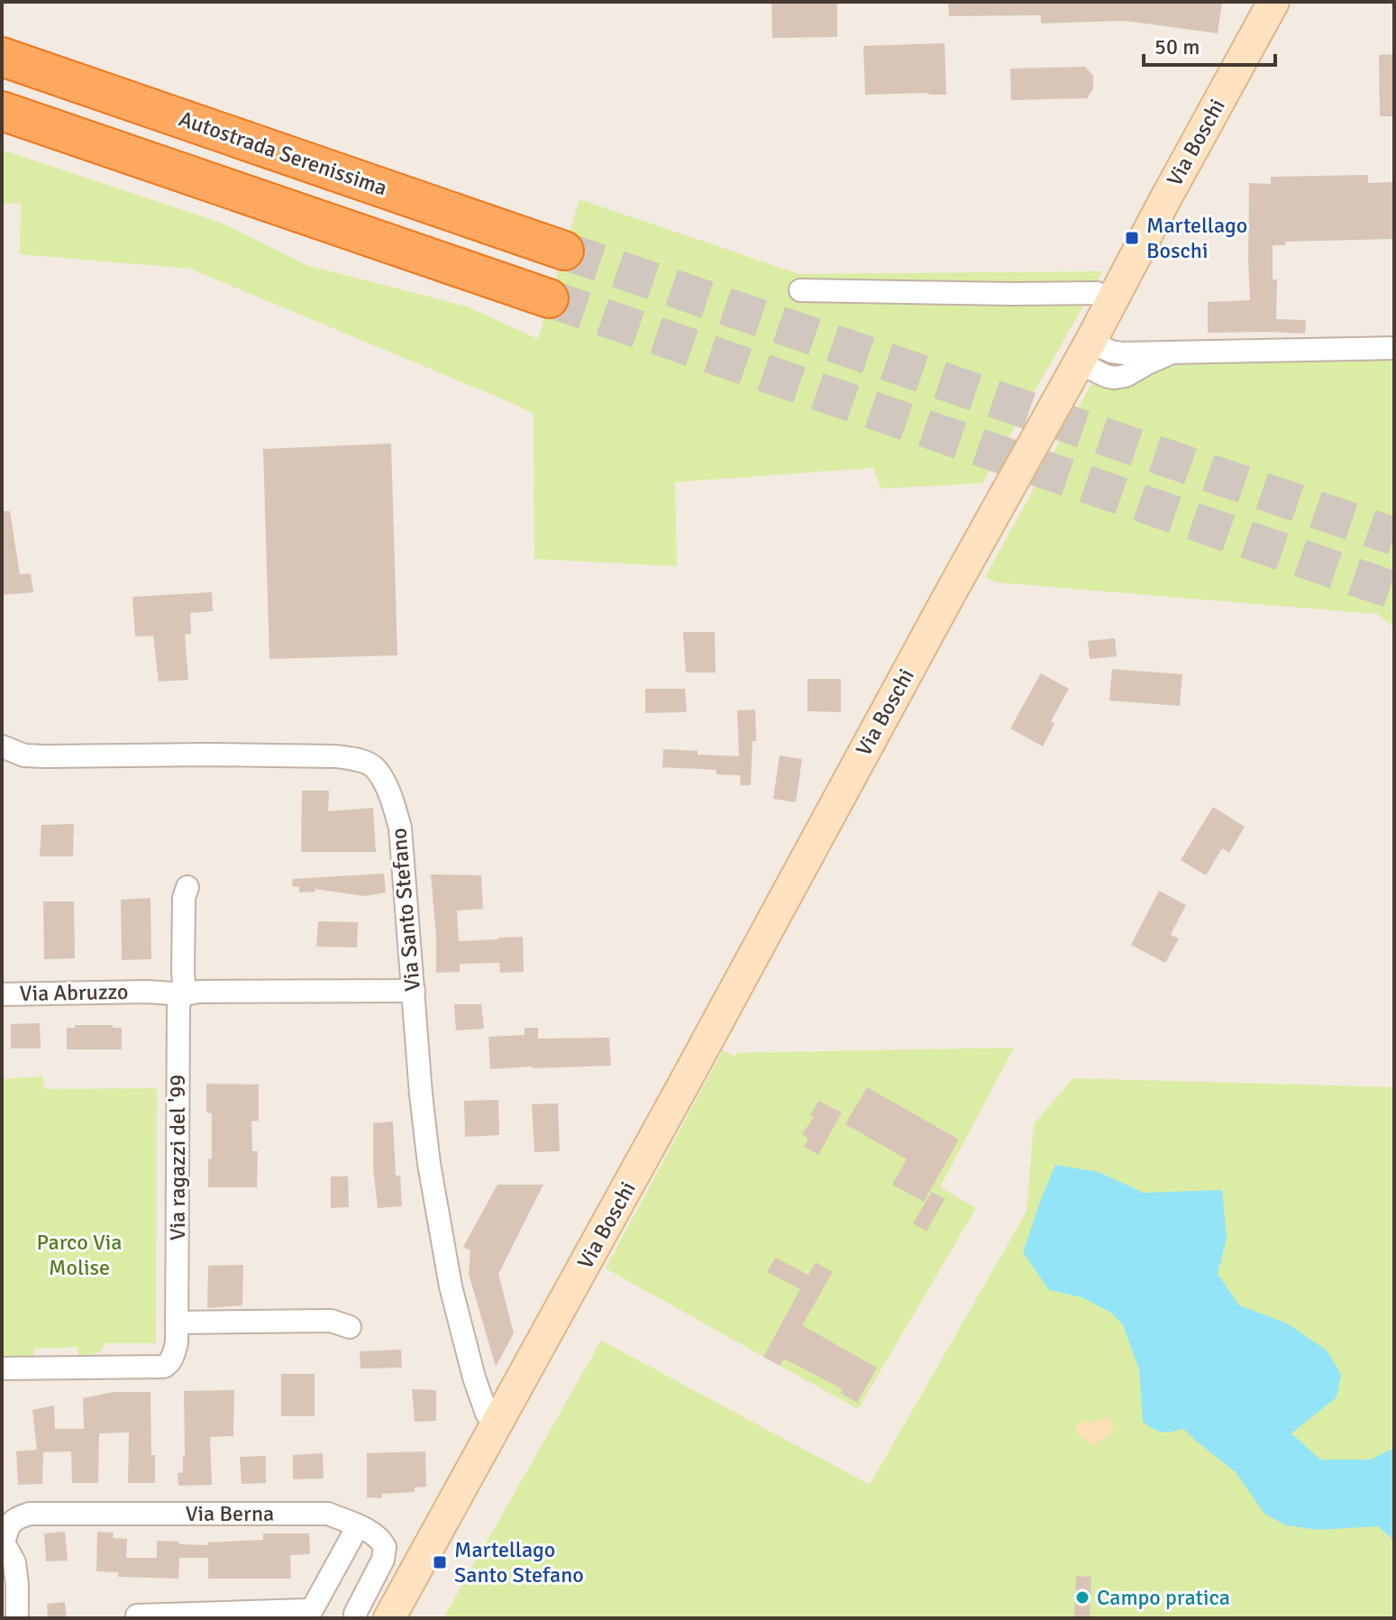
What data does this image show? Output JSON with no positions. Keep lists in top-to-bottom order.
{
  "streets": {
    "highway": ["Autostrada Serenissima"],
    "main road": ["Via Boschi"],
    "street": [
      "Via Santo Stefano",
      "Via Abruzzo",
      "Via ragazzi del '99",
      "Via Berna"
    ]
  },
  "crossings": [
    ["Via Boschi", "Via Santo Stefano"],
    ["Via Abruzzo", "Via ragazzi del '99"]
  ],
  "parks": ["Parco Via Molise"],
  "places": {
    "transit": ["Martellago Boschi", "Martellago Santo Stefano"],
    "other": ["Campo pratica"]
  },
  "scale_bar": "50 m"
}
